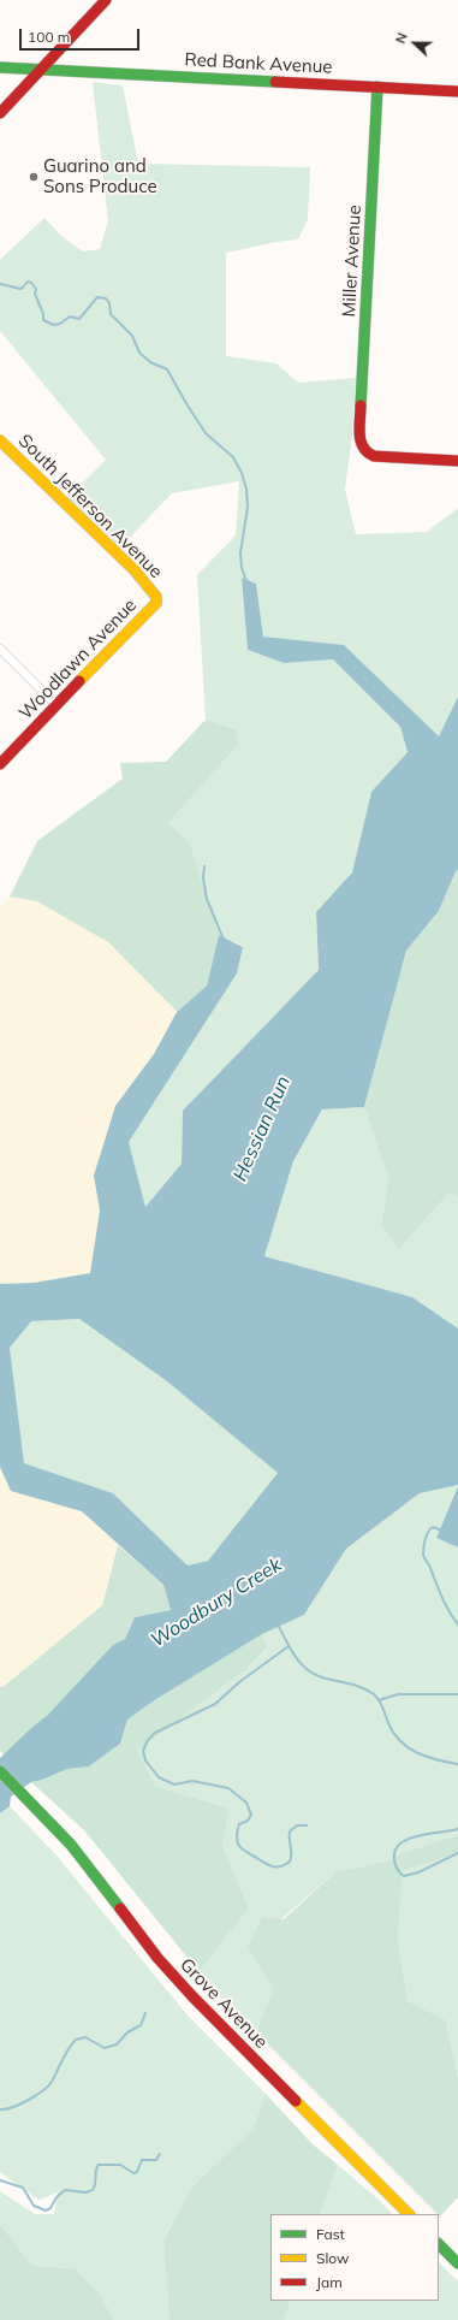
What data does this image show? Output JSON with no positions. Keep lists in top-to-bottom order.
{
  "streets": {
    "street": [
      "Red Bank Avenue",
      "Miller Avenue",
      "South Jefferson Avenue",
      "Woodlawn Avenue",
      "Grove Avenue"
    ]
  },
  "crossings": [
    ["Red Bank Avenue", "Miller Avenue"],
    ["South Jefferson Avenue", "Woodlawn Avenue"]
  ],
  "water": ["Hessian Run", "Woodbury Creek"],
  "places": ["Guarino and Sons Produce"],
  "legend": ["Fast", "Slow", "Jam"],
  "scale_bar": "100 m",
  "north": "left"
}
